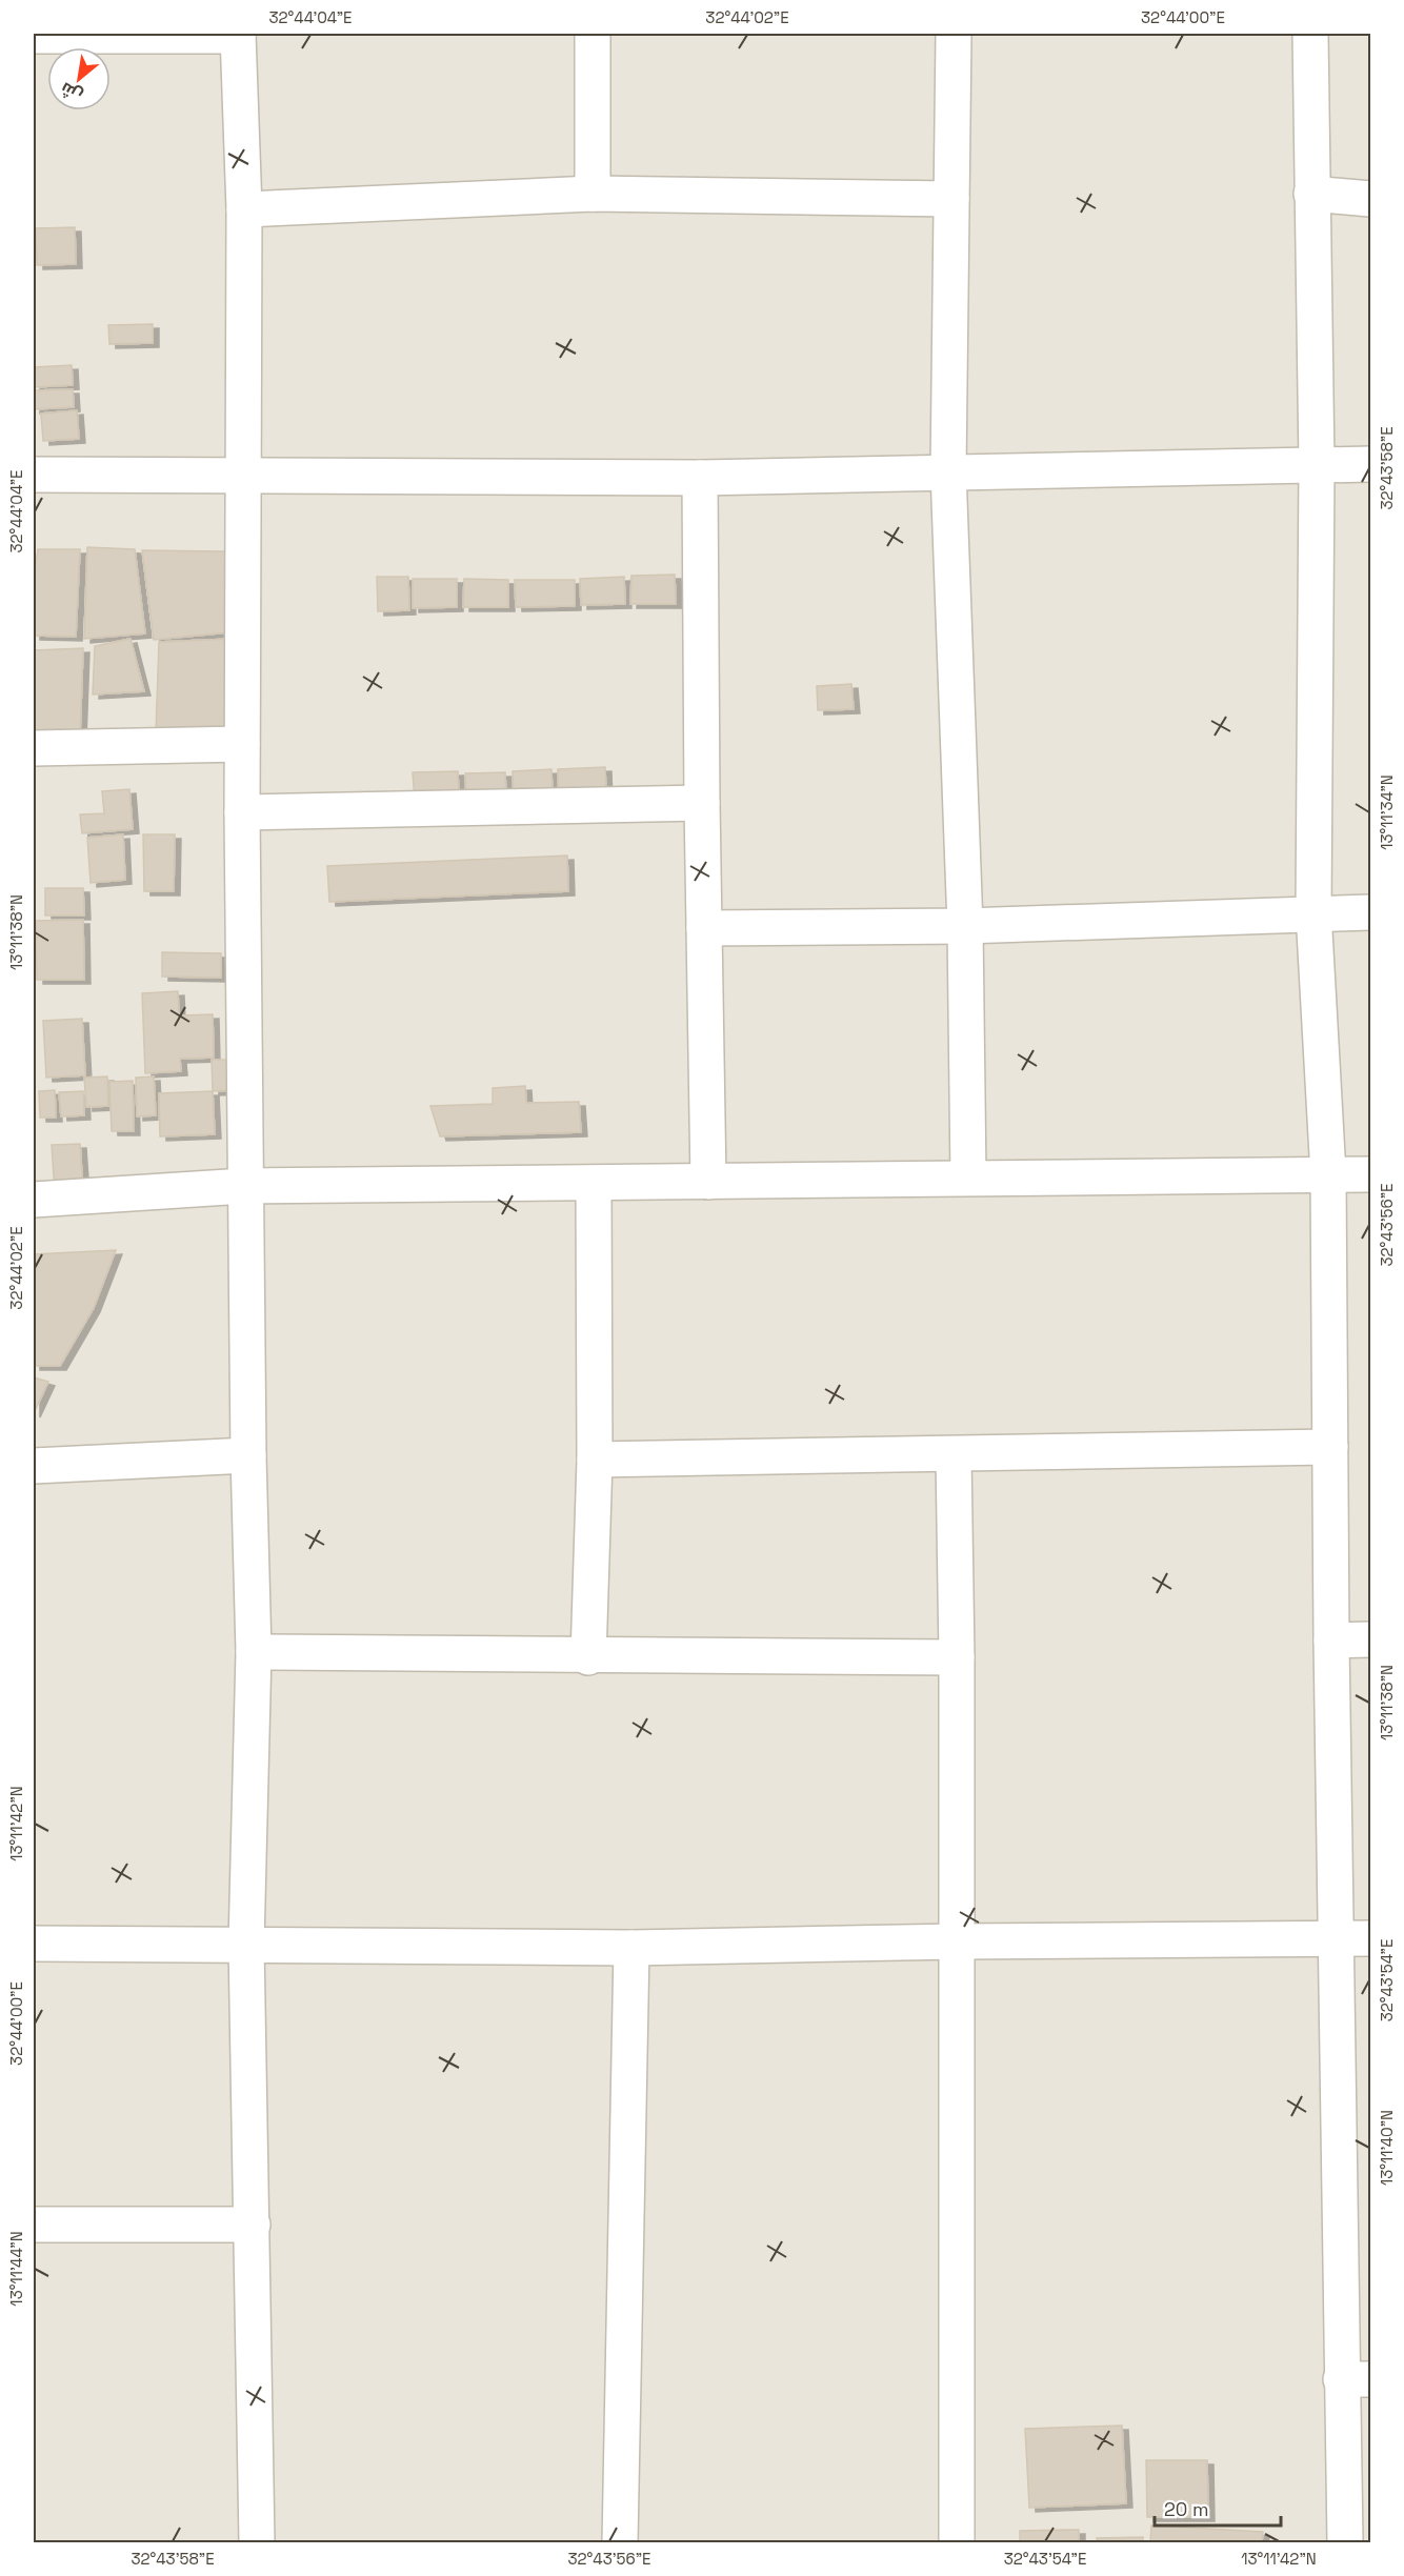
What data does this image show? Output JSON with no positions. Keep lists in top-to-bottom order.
{
  "scale_bar": "20 m",
  "north": "bottom left",
  "coordinates": [
    "32°44'04\"E",
    "32°44'02\"E",
    "32°44'00\"E",
    "32°43'58\"E",
    "13°11'34\"N",
    "13°11'38\"N",
    "32°43'56\"E",
    "13°11'42\"N",
    "32°43'54\"E",
    "13°11'40\"N",
    "13°11'44\"N"
  ]
}
